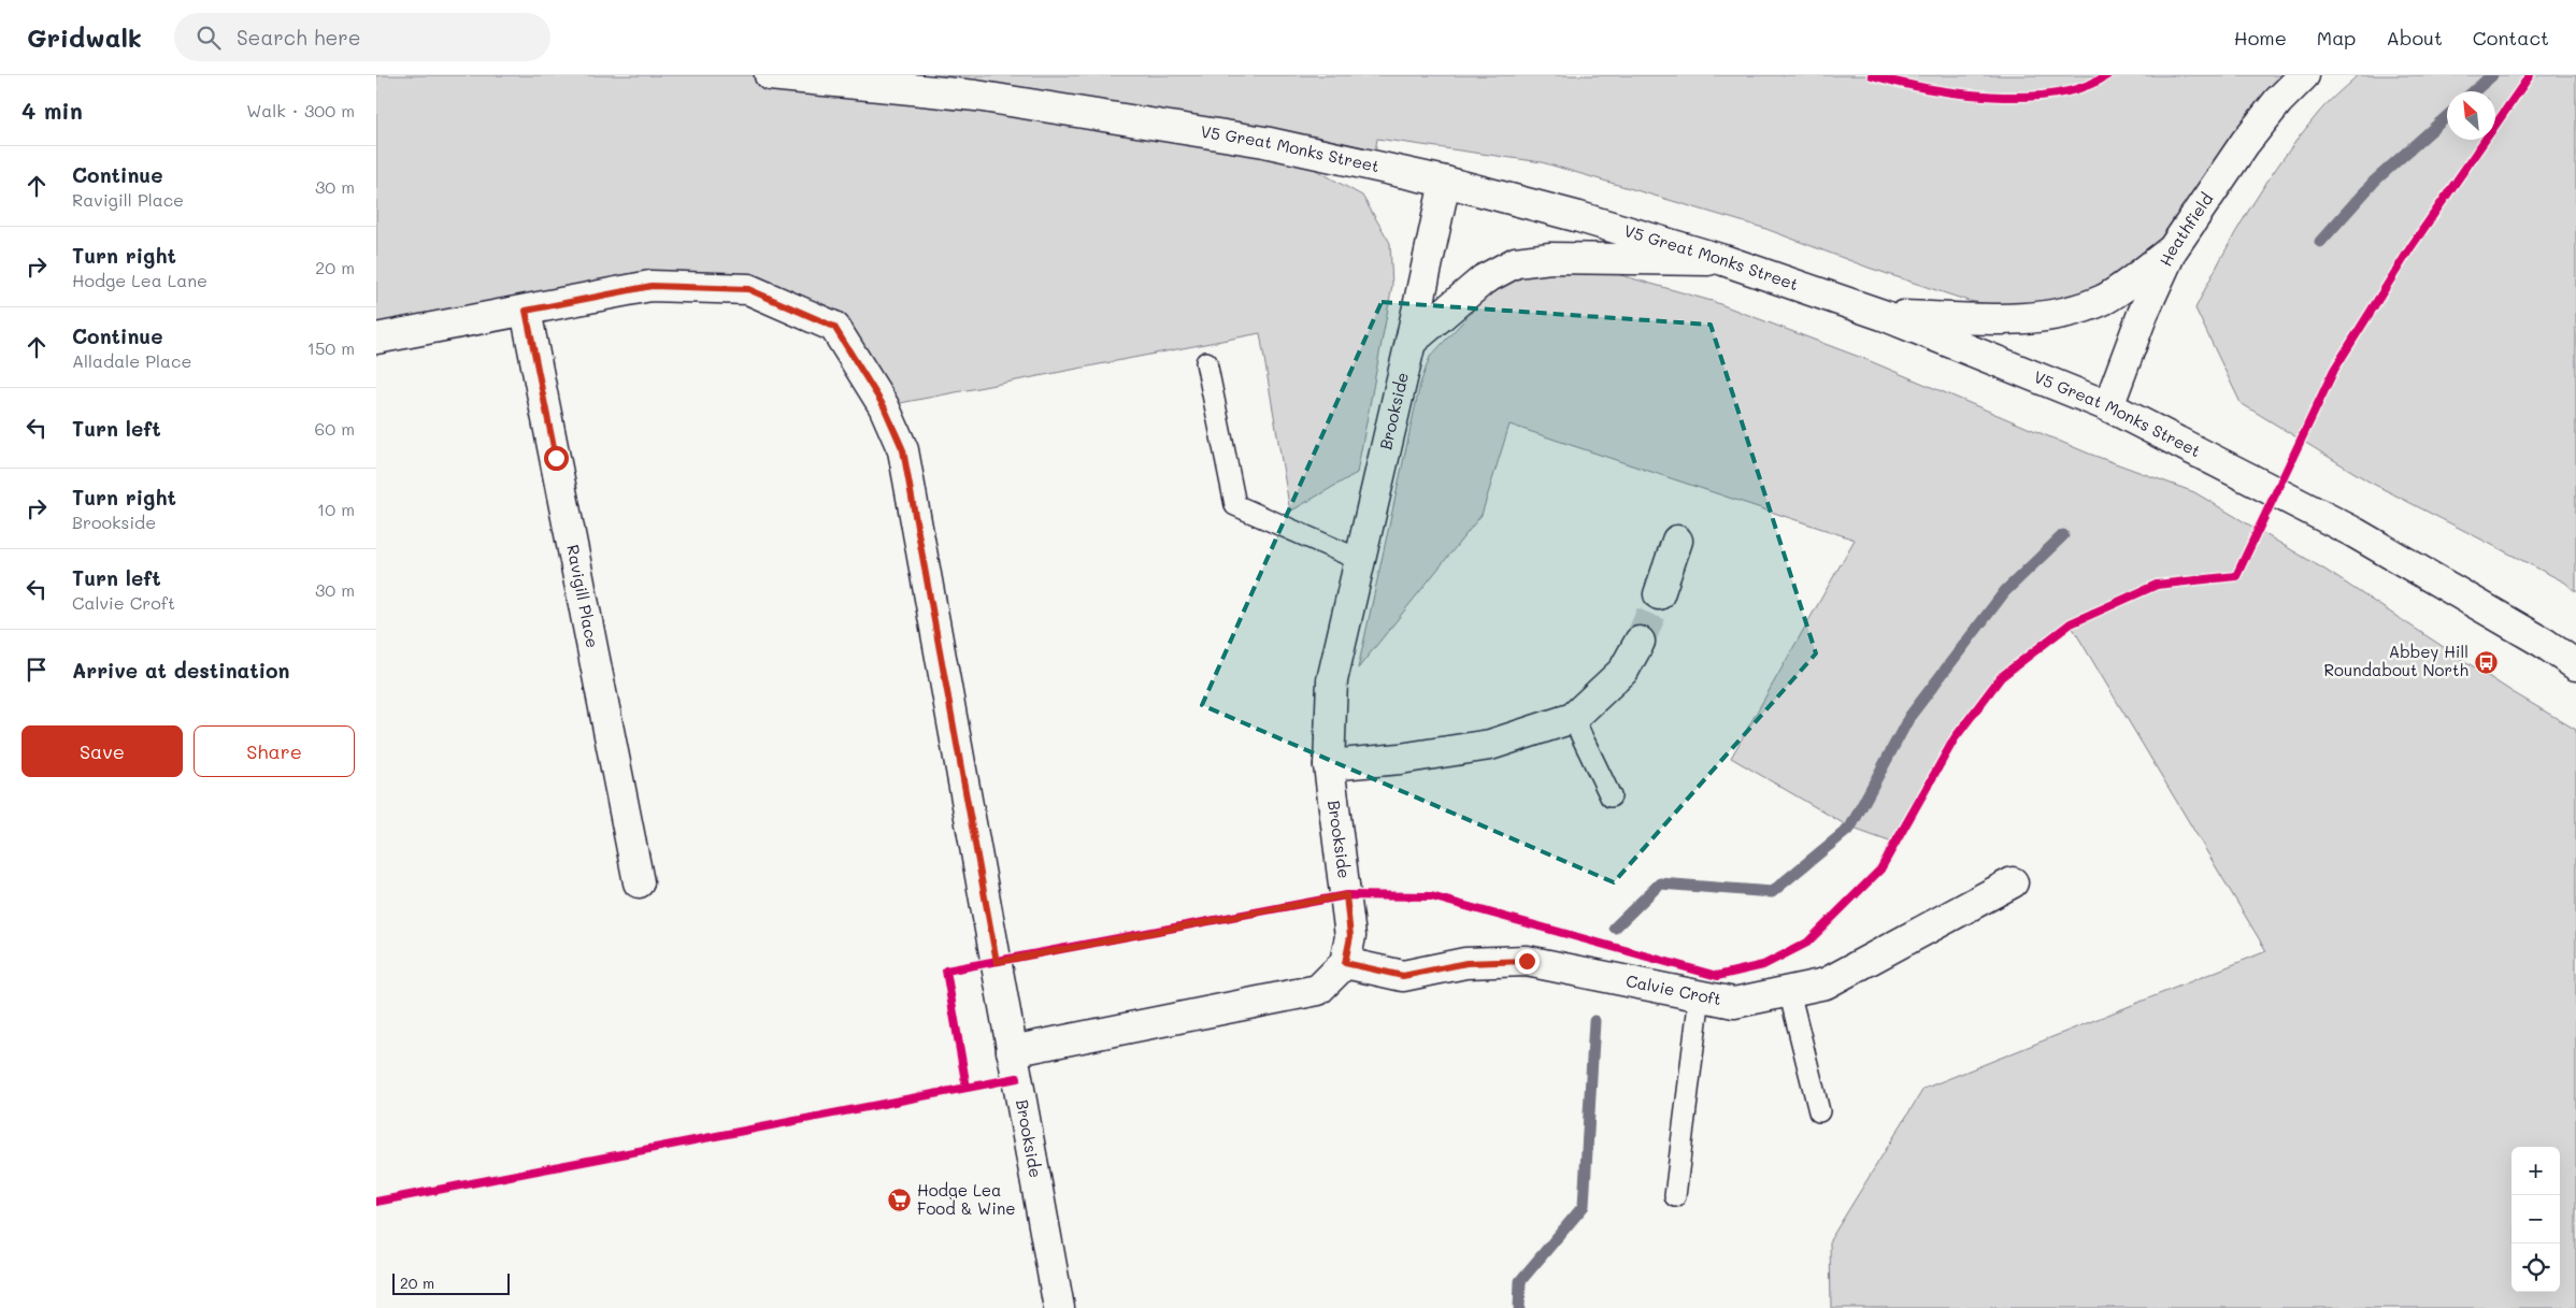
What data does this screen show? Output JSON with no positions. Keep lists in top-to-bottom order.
{
  "streets": {
    "street": [
      "V5 Great Monks Street",
      "Heathfield",
      "Brookside",
      "Ravigill Place",
      "Calvie Croft"
    ]
  },
  "crossings": [
    ["V5 Great Monks Street", "Heathfield"],
    ["V5 Great Monks Street", "Brookside"],
    ["Brookside", "Ravigill Place"],
    ["Brookside", "Calvie Croft"]
  ],
  "places": {
    "bus stop": ["Abbey Hill Roundabout North"],
    "supermarket": ["Hodge Lea Food & Wine"]
  },
  "scale_bar": "20 m",
  "north": "top left",
  "page": {
    "header": "Gridwalk",
    "search": "Search here",
    "nav": [
      "Home",
      "Map",
      "About",
      "Contact"
    ],
    "heading": ["4 min", "Walk · 300 m"],
    "list": [
      ["Continue", "Ravigill Place", "30 m"],
      ["Turn right", "Hodge Lea Lane", "20 m"],
      ["Continue", "Alladale Place", "150 m"],
      ["Turn left", "60 m"],
      ["Turn right", "Brookside", "10 m"],
      ["Turn left", "Calvie Croft", "30 m"],
      "Arrive at destination"
    ],
    "buttons": ["Save", "Share"],
    "map_buttons": ["+", "−"],
    "scale": "20 m"
  }
}
